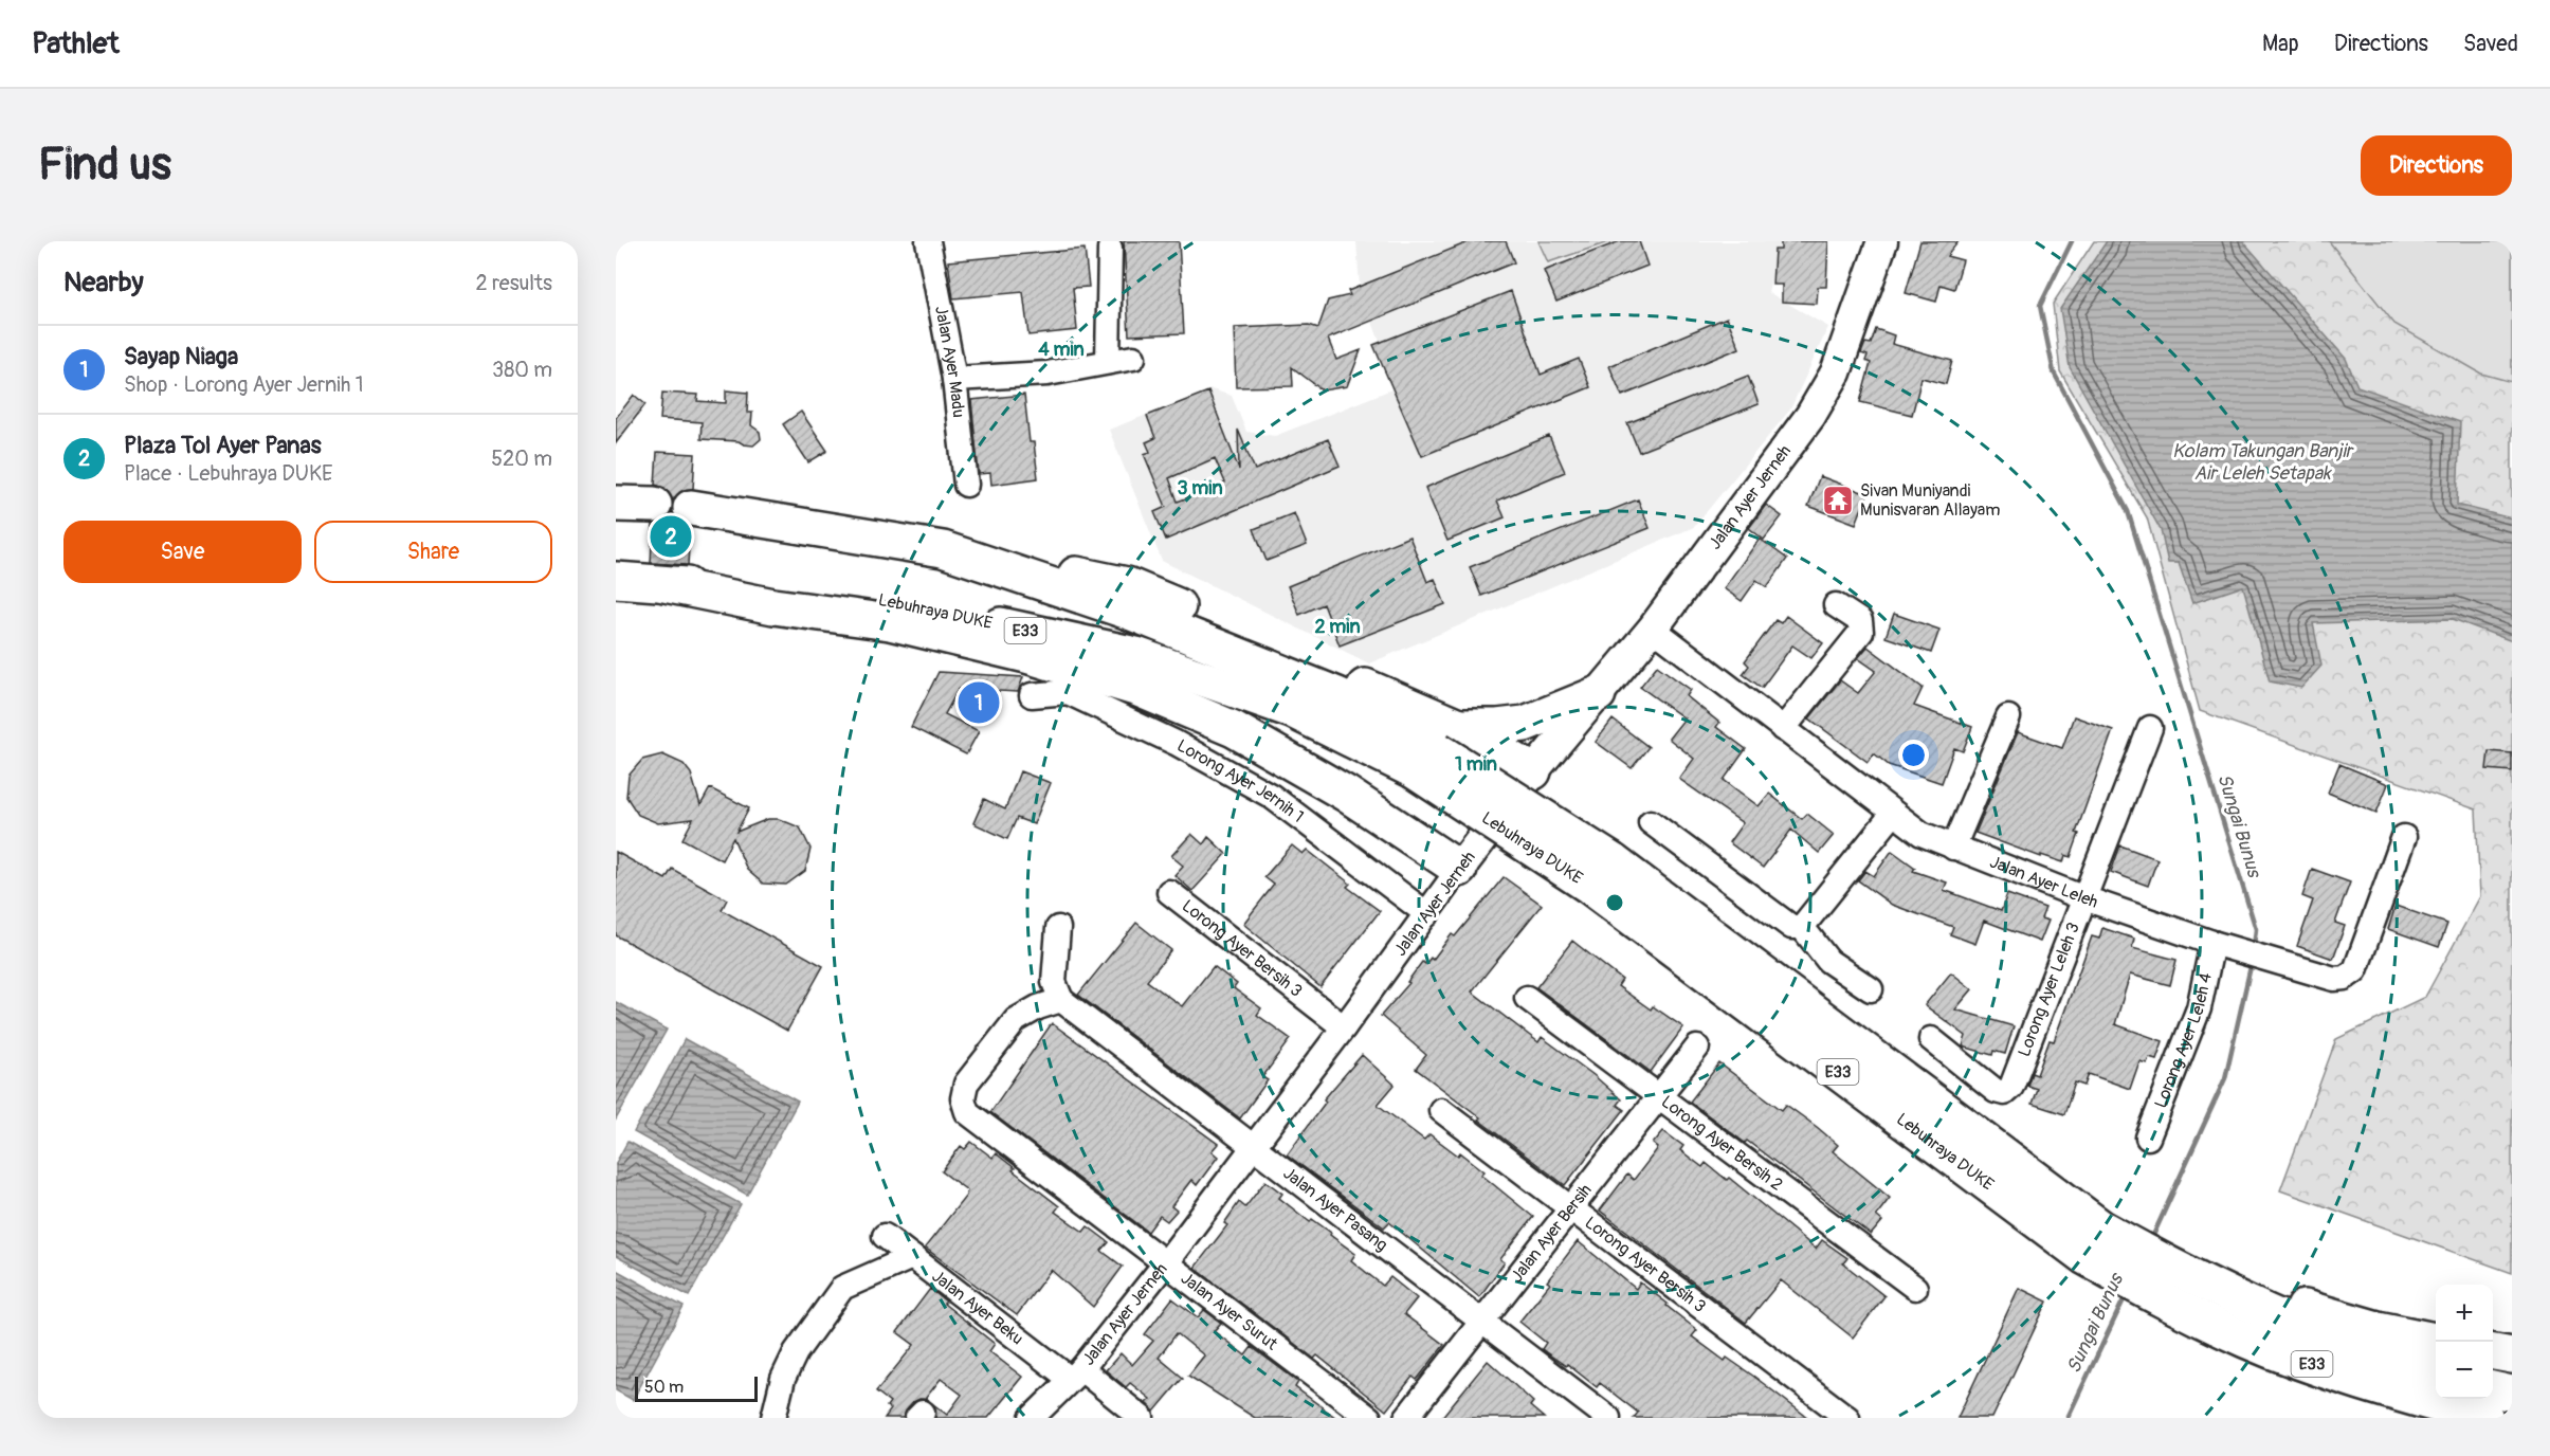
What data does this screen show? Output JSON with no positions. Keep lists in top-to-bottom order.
{
  "streets": {
    "highway": ["Lebuhraya DUKE", "E33"],
    "main road": ["Jalan Ayer Jerneh"],
    "street": [
      "Jalan Ayer Madu",
      "Lorong Ayer Jernih 1",
      "Jalan Ayer Leleh",
      "Lorong Ayer Bersih 3",
      "Lorong Ayer Leleh 3",
      "Lorong Ayer Leleh 4",
      "Lorong Ayer Bersih 2",
      "Jalan Ayer Pasang",
      "Jalan Ayer Bersih",
      "Jalan Ayer Beku",
      "Jalan Ayer Surut"
    ]
  },
  "crossings": [
    ["Jalan Ayer Jerneh", "Lorong Ayer Jernih 1"],
    ["Jalan Ayer Jerneh", "Jalan Ayer Leleh"],
    ["Jalan Ayer Jerneh", "Lorong Ayer Bersih 3"],
    ["Jalan Ayer Jerneh", "Jalan Ayer Pasang"],
    ["Jalan Ayer Jerneh", "Jalan Ayer Beku"],
    ["Jalan Ayer Jerneh", "Jalan Ayer Surut"],
    ["Jalan Ayer Leleh", "Lorong Ayer Leleh 3"],
    ["Jalan Ayer Leleh", "Lorong Ayer Leleh 4"],
    ["Lorong Ayer Bersih 3", "Jalan Ayer Bersih"],
    ["Lorong Ayer Bersih 2", "Jalan Ayer Bersih"],
    ["Jalan Ayer Pasang", "Jalan Ayer Bersih"],
    ["Jalan Ayer Pasang", "Jalan Ayer Surut"]
  ],
  "water": ["Kolam Takungan Banjir Air Leleh Setapak", "Sungai Bunus"],
  "places": {
    "temple": ["Sivan Muniyandi Munisvaran Allayam"]
  },
  "scale_bar": "50 m",
  "page": {
    "header": "Pathlet",
    "nav": ["Map", "Directions", "Saved"],
    "buttons": [
      "Directions",
      ["Save", "Share"]
    ],
    "title": "Find us",
    "heading": ["Nearby", "2 results"],
    "list": [
      {
        "mark": "1",
        "name": "Sayap Niaga",
        "note": "Shop · Lorong Ayer Jernih 1",
        "value": "380 m"
      },
      {
        "mark": "2",
        "name": "Plaza Tol Ayer Panas",
        "note": "Place · Lebuhraya DUKE",
        "value": "520 m"
      }
    ],
    "pins": ["2", "1"],
    "map_buttons": ["+", "−"],
    "scale": "50 m"
  },
  "rings": [
    "4 min",
    "3 min",
    "2 min",
    "1 min"
  ]
}
